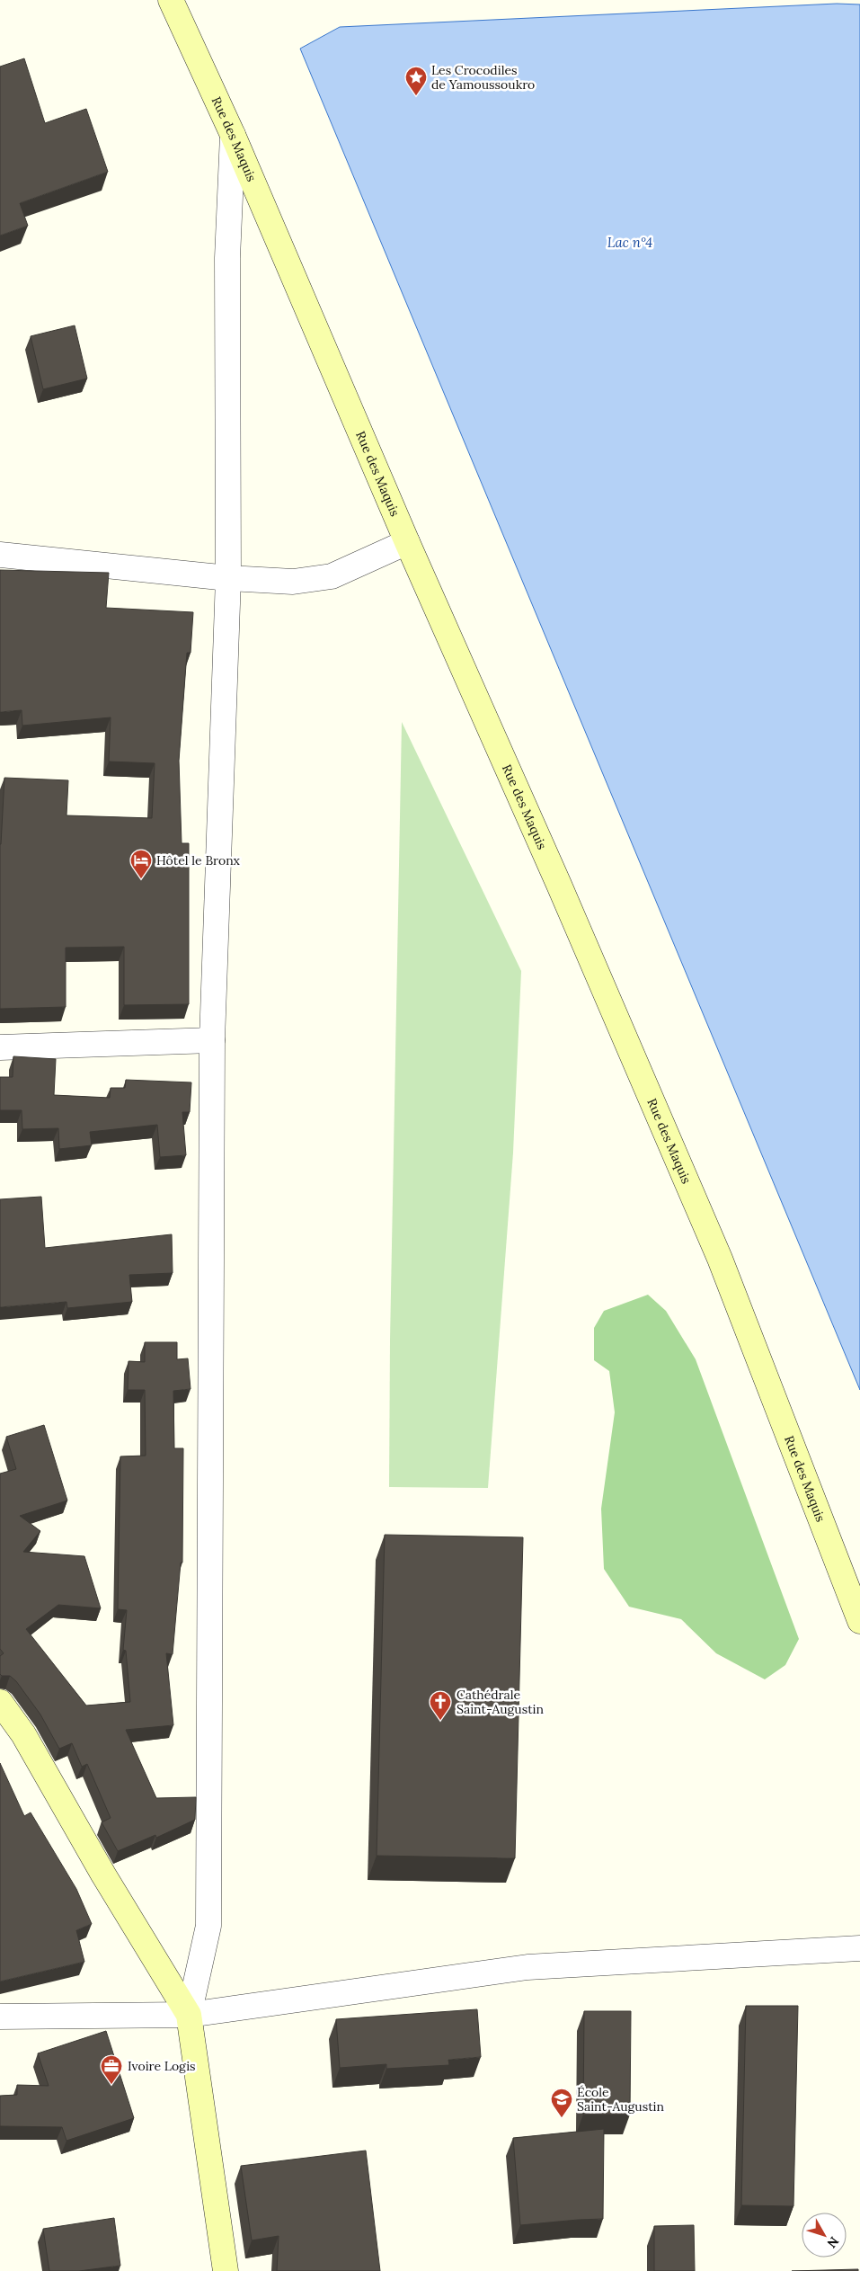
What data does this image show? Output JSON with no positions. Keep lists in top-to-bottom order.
{
  "streets": {
    "street": ["Rue des Maquis"]
  },
  "water": ["Lac n°4"],
  "places": {
    "place": ["Les Crocodiles de Yamoussoukro"],
    "hotel": ["Hôtel le Bronx"],
    "church": ["Cathédrale Saint-Augustin"],
    "office": ["Ivoire Logis"],
    "school or university": ["École Saint-Augustin"]
  },
  "north": "bottom right"
}
